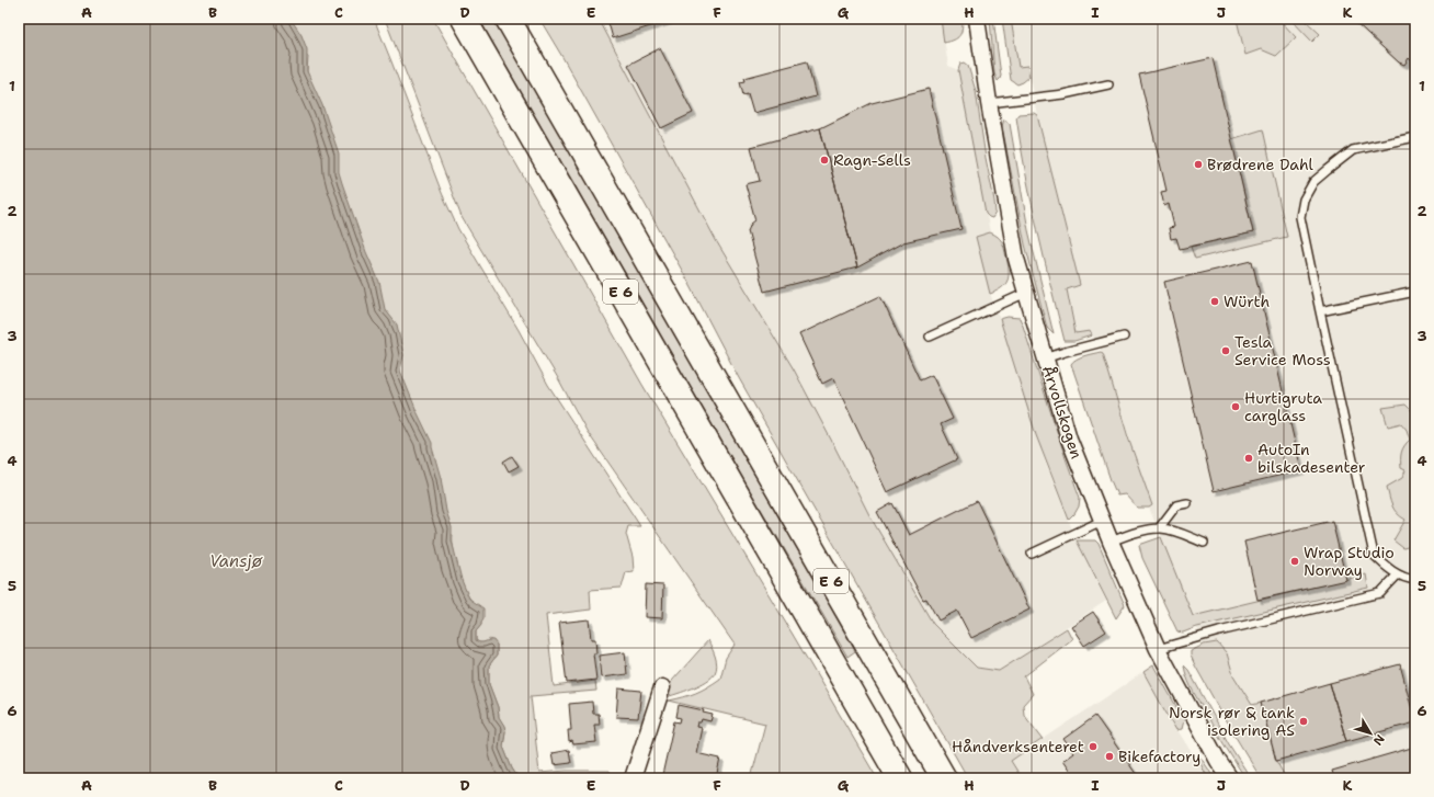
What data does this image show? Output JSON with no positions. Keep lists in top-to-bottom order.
{
  "streets": {
    "highway": ["E 6"],
    "street": ["Årvollskogen"]
  },
  "water": ["Vansjø"],
  "places": [
    "Ragn-Sells",
    "Brødrene Dahl",
    "Würth",
    "Tesla Service Moss",
    "Hurtigruta carglass",
    "AutoIn bilskadesenter",
    "Wrap Studio Norway",
    "Norsk rør & tank isolering AS",
    "Håndverksenteret",
    "Bikefactory"
  ],
  "north": "bottom right",
  "grid": {
    "columns": [
      "A",
      "B",
      "C",
      "D",
      "E",
      "F",
      "G",
      "H",
      "I",
      "J",
      "K"
    ],
    "rows": [
      "1",
      "2",
      "3",
      "4",
      "5",
      "6"
    ]
  }
}
